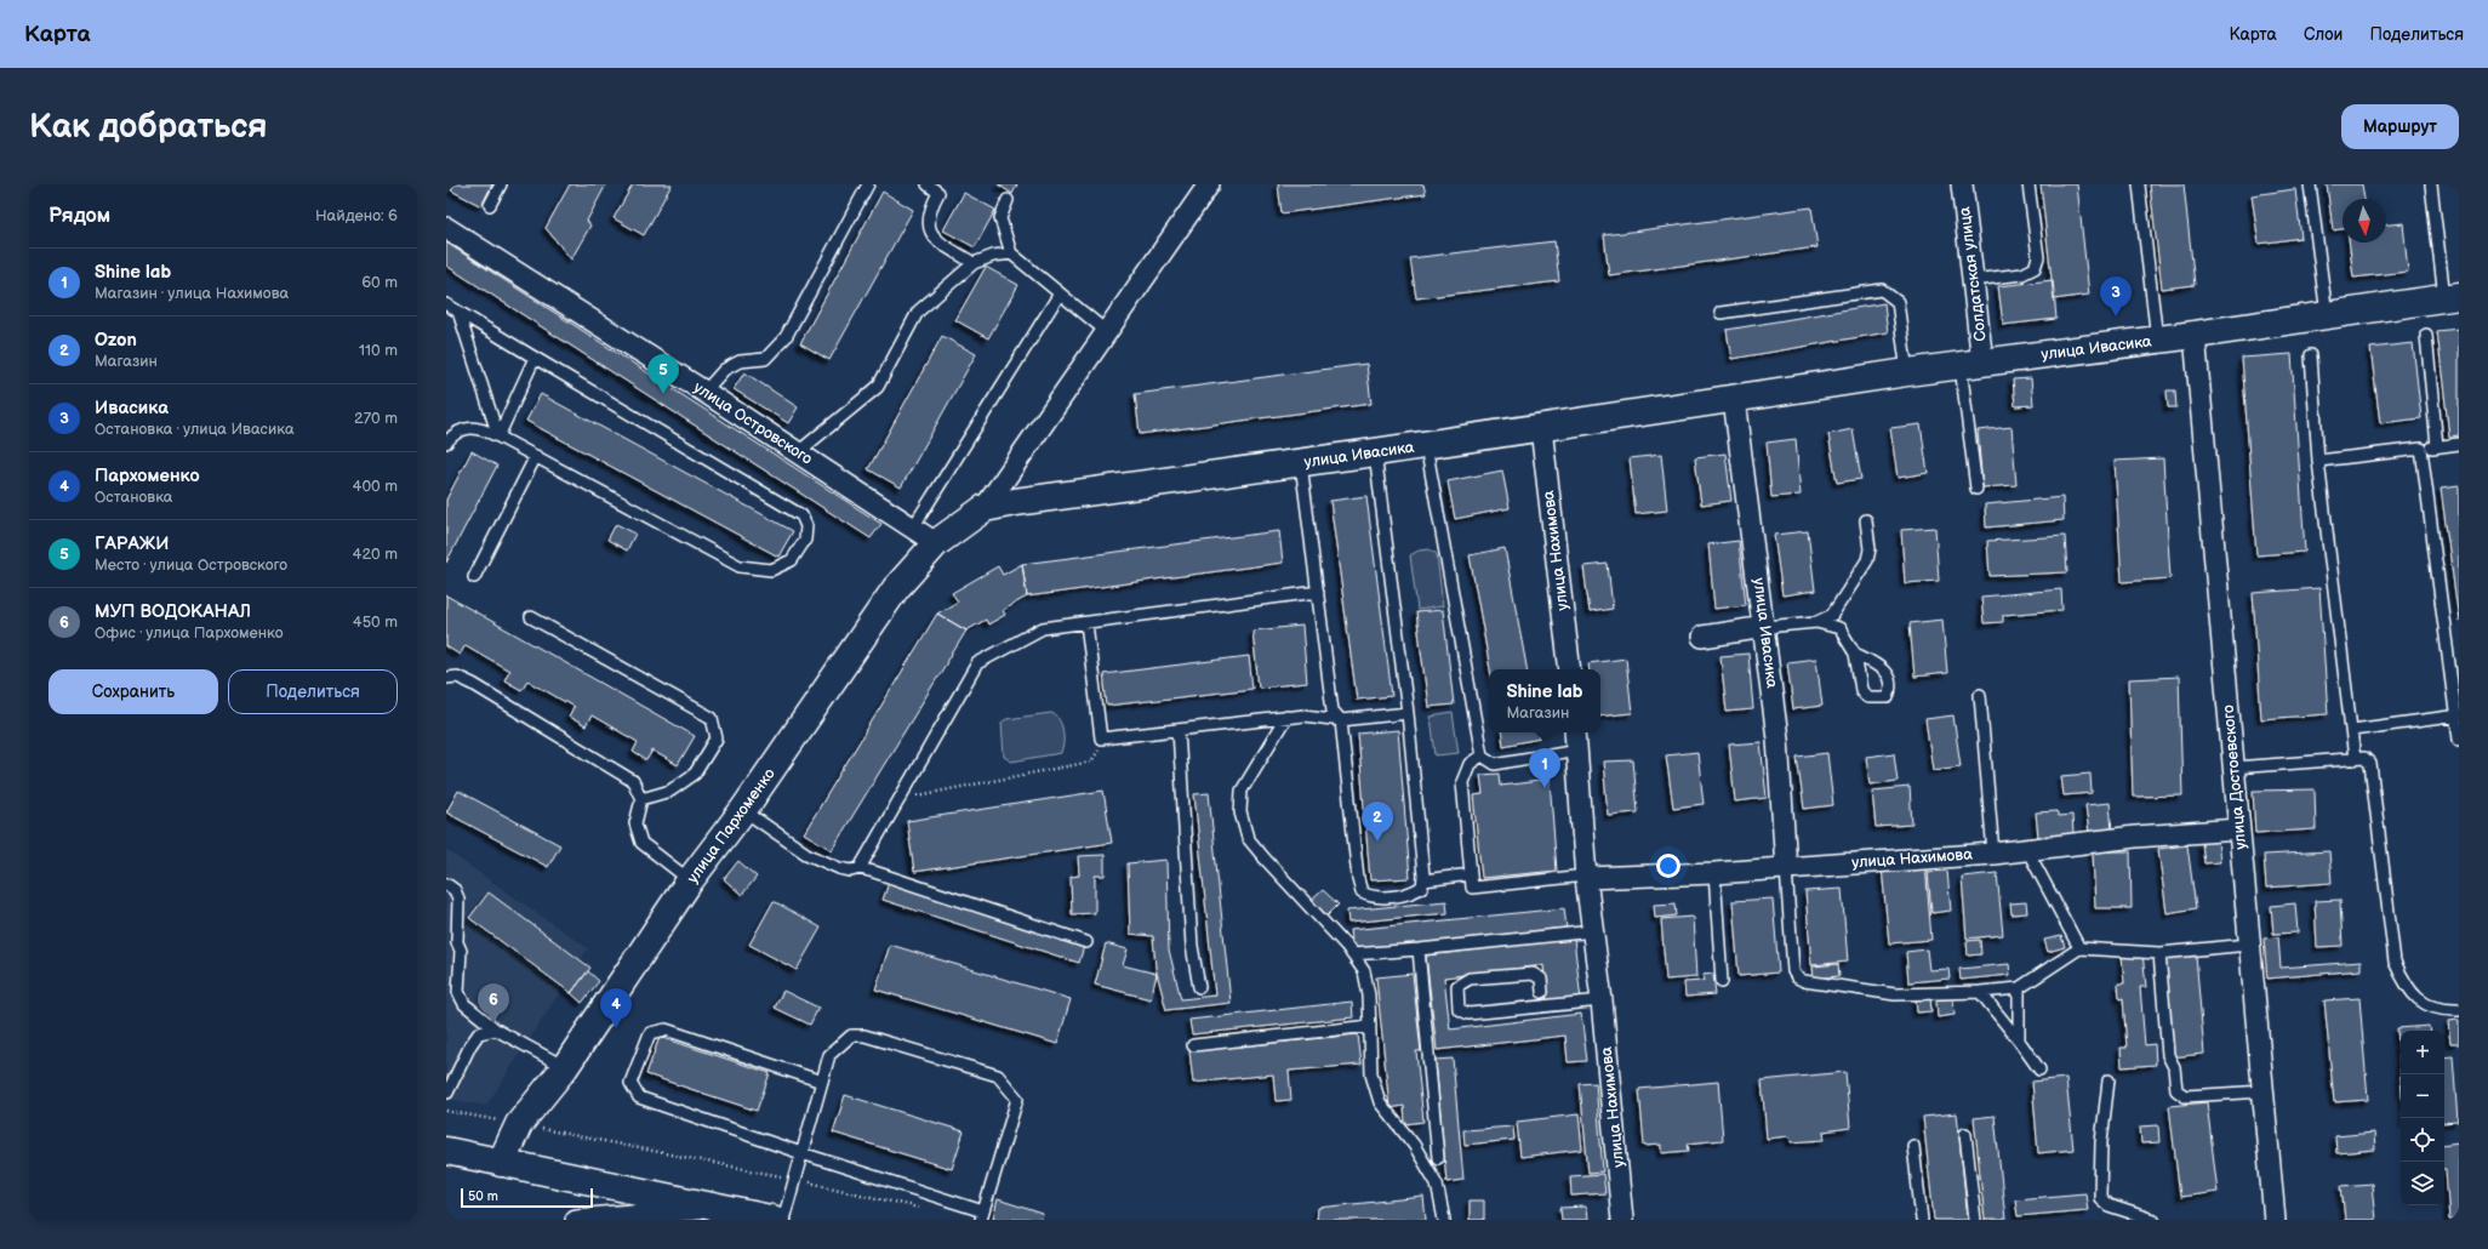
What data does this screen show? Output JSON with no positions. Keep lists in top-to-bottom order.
{
  "streets": {
    "main road": ["улица Ивасика", "улица Пархоменко"],
    "street": [
      "Солдатская улица",
      "улица Островского",
      "улица Нахимова",
      "улица Достоевского"
    ]
  },
  "crossings": [
    ["Солдатская улица", "улица Ивасика"],
    ["улица Ивасика", "улица Нахимова"],
    ["улица Ивасика", "улица Достоевского"],
    ["улица Ивасика", "улица Пархоменко"],
    ["улица Островского", "улица Пархоменко"],
    ["улица Нахимова", "улица Достоевского"]
  ],
  "scale_bar": "50 m",
  "north": "bottom",
  "page": {
    "header": "Карта",
    "nav": ["Карта", "Слои", "Поделиться"],
    "buttons": [
      "Маршрут",
      ["Сохранить", "Поделиться"]
    ],
    "title": "Как добраться",
    "heading": ["Рядом", "Найдено: 6"],
    "list": [
      {
        "mark": "1",
        "name": "Shine lab",
        "note": "Магазин · улица Нахимова",
        "value": "60 m"
      },
      {
        "mark": "2",
        "name": "Ozon",
        "note": "Магазин",
        "value": "110 m"
      },
      {
        "mark": "3",
        "name": "Ивасика",
        "note": "Остановка · улица Ивасика",
        "value": "270 m"
      },
      {
        "mark": "4",
        "name": "Пархоменко",
        "note": "Остановка",
        "value": "400 m"
      },
      {
        "mark": "5",
        "name": "ГАРАЖИ",
        "note": "Место · улица Островского",
        "value": "420 m"
      },
      {
        "mark": "6",
        "name": "МУП ВОДОКАНАЛ",
        "note": "Офис · улица Пархоменко",
        "value": "450 m"
      }
    ],
    "pins": [
      "3",
      "5",
      "1",
      "2",
      "6",
      "4"
    ],
    "popup": ["Shine lab", "Магазин"],
    "map_buttons": ["+", "−"],
    "scale": "50 m"
  }
}
